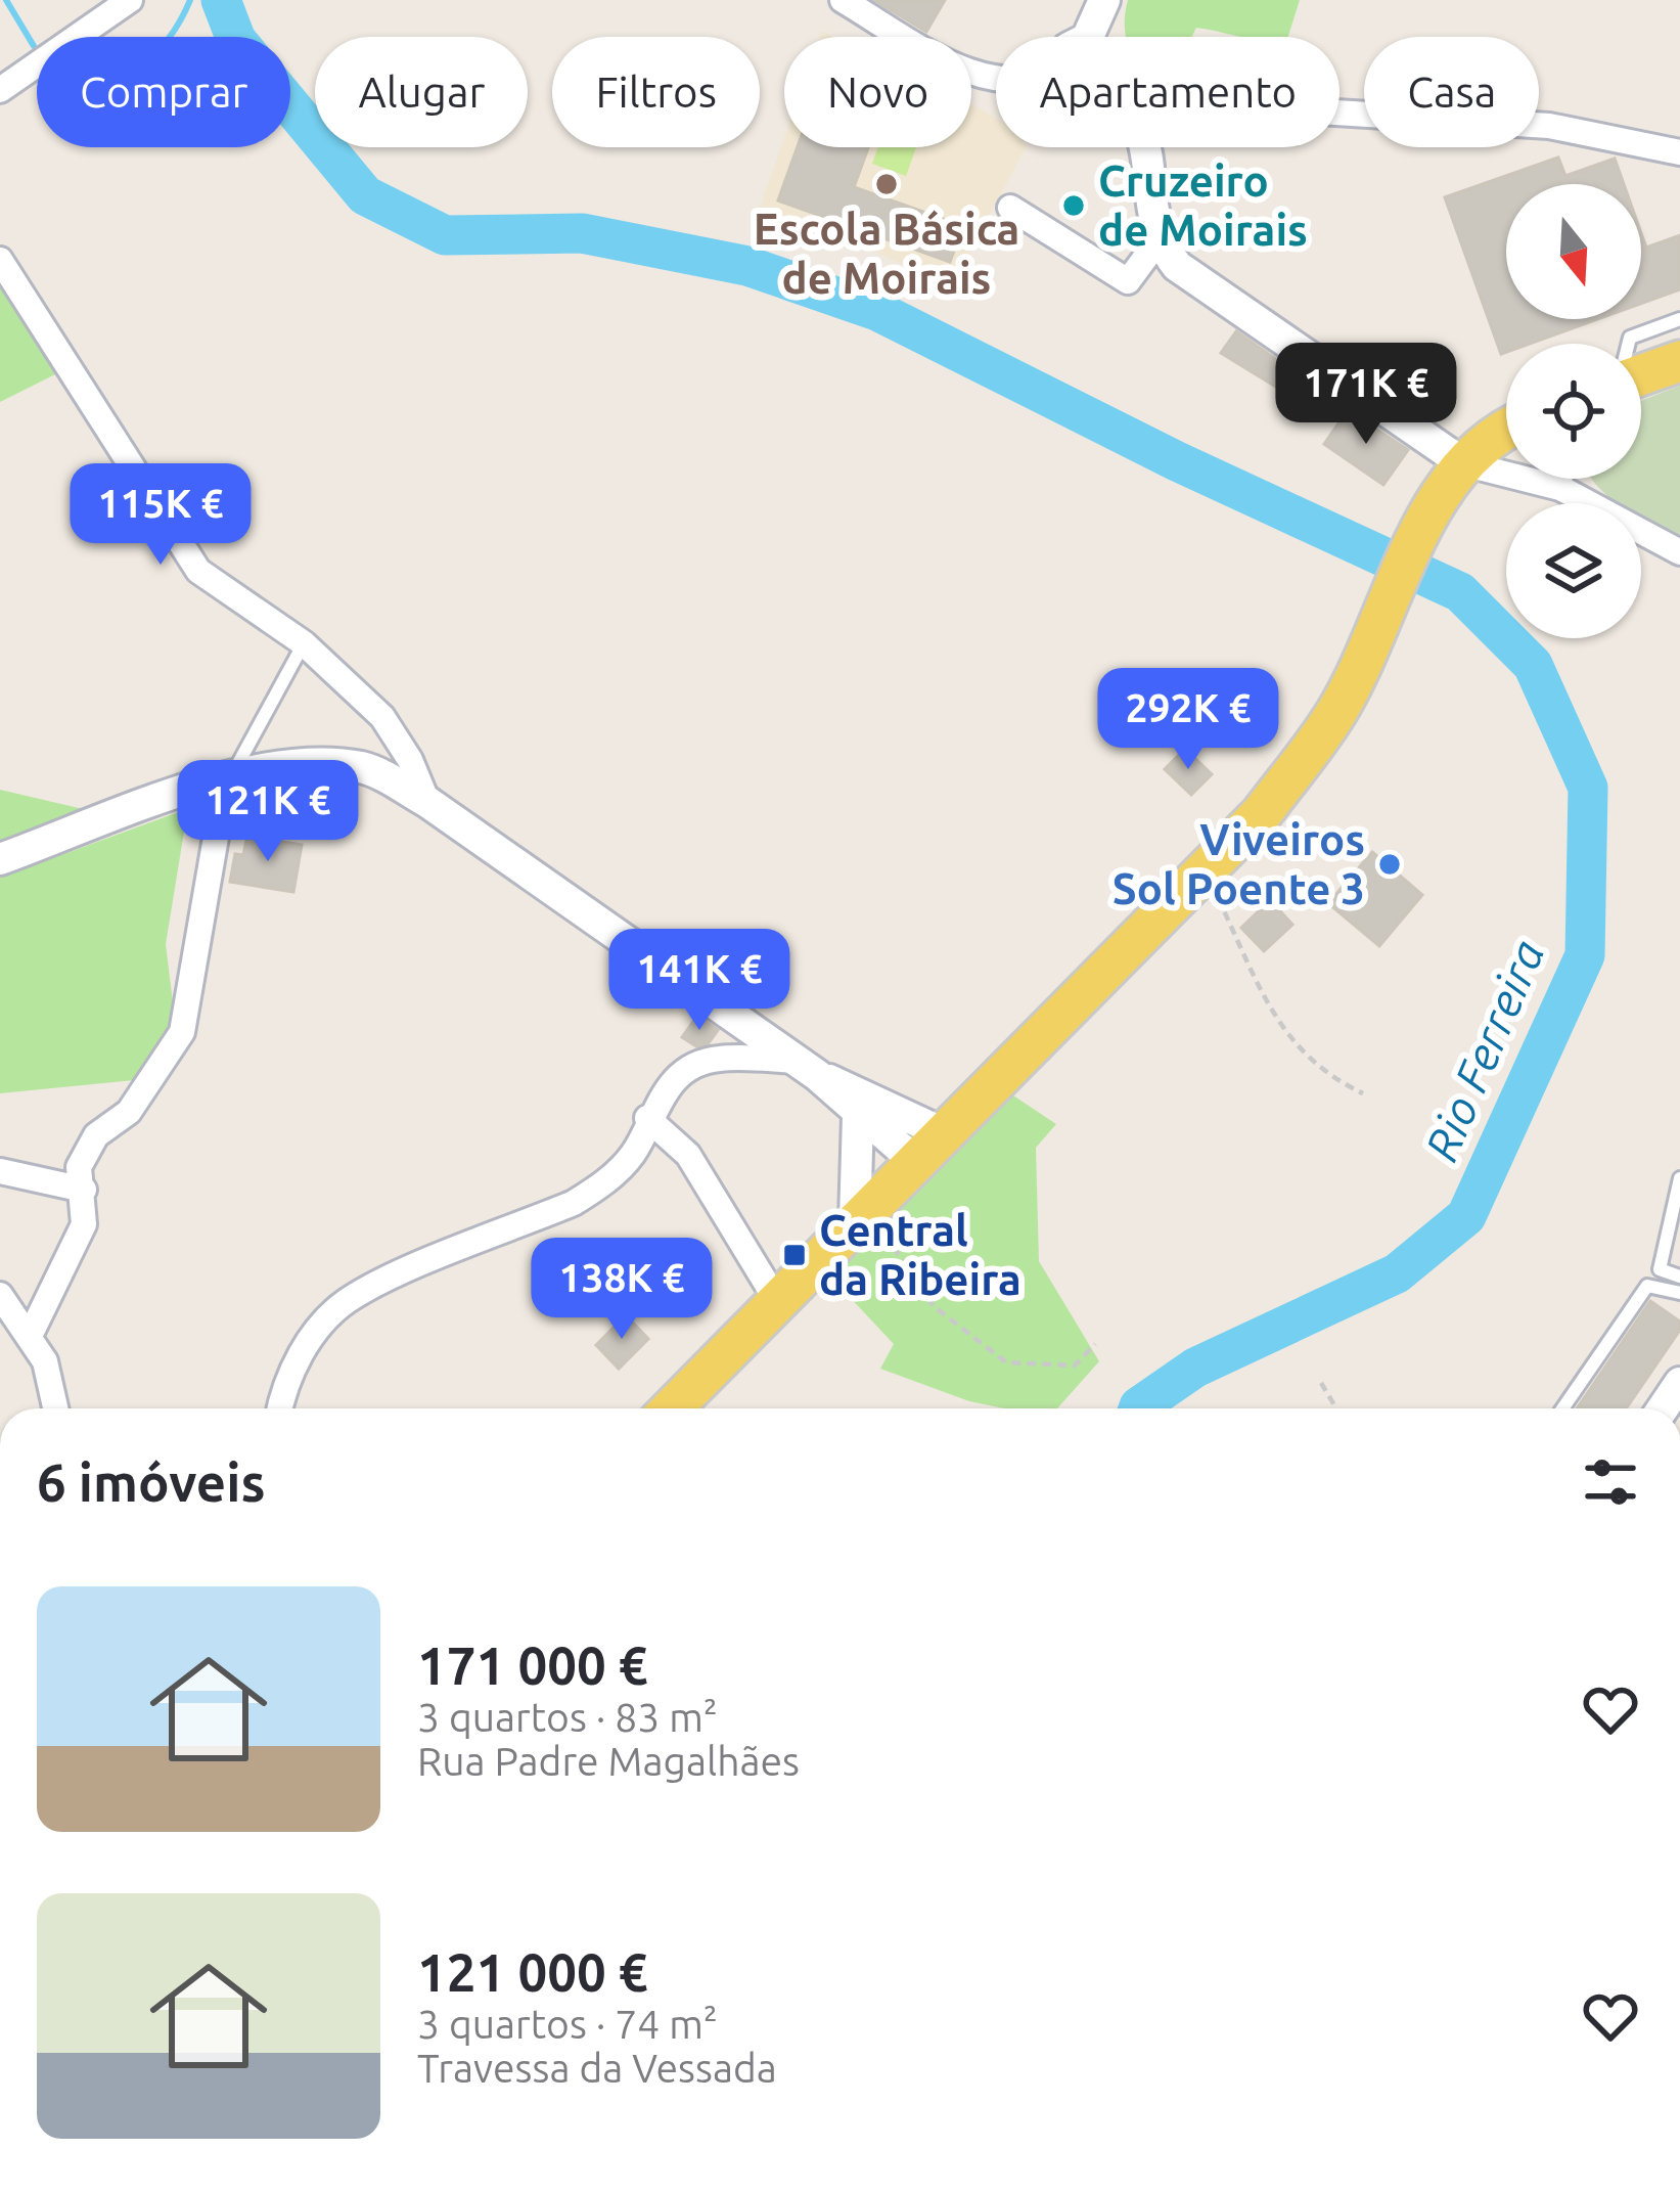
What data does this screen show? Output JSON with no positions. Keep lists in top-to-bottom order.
{
  "water": ["Rio Ferreira"],
  "places": {
    "other": ["Escola Básica de Moirais", "Cruzeiro de Moirais", "Viveiros Sol Poente 3"],
    "transit": ["Central da Ribeira"]
  },
  "north": "bottom",
  "page": {
    "chip": [
      "Comprar",
      "Alugar",
      "Filtros",
      "Novo",
      "Apartamento",
      "Casa"
    ],
    "price": [
      "171K €",
      "115K €",
      "292K €",
      "121K €",
      "141K €",
      "138K €"
    ],
    "heading": "6 imóveis",
    "list": [
      {
        "name": "171 000 €",
        "note": "3 quartos · 83 m² · Rua Padre Magalhães"
      },
      {
        "name": "121 000 €",
        "note": "3 quartos · 74 m² · Travessa da Vessada"
      }
    ]
  }
}
